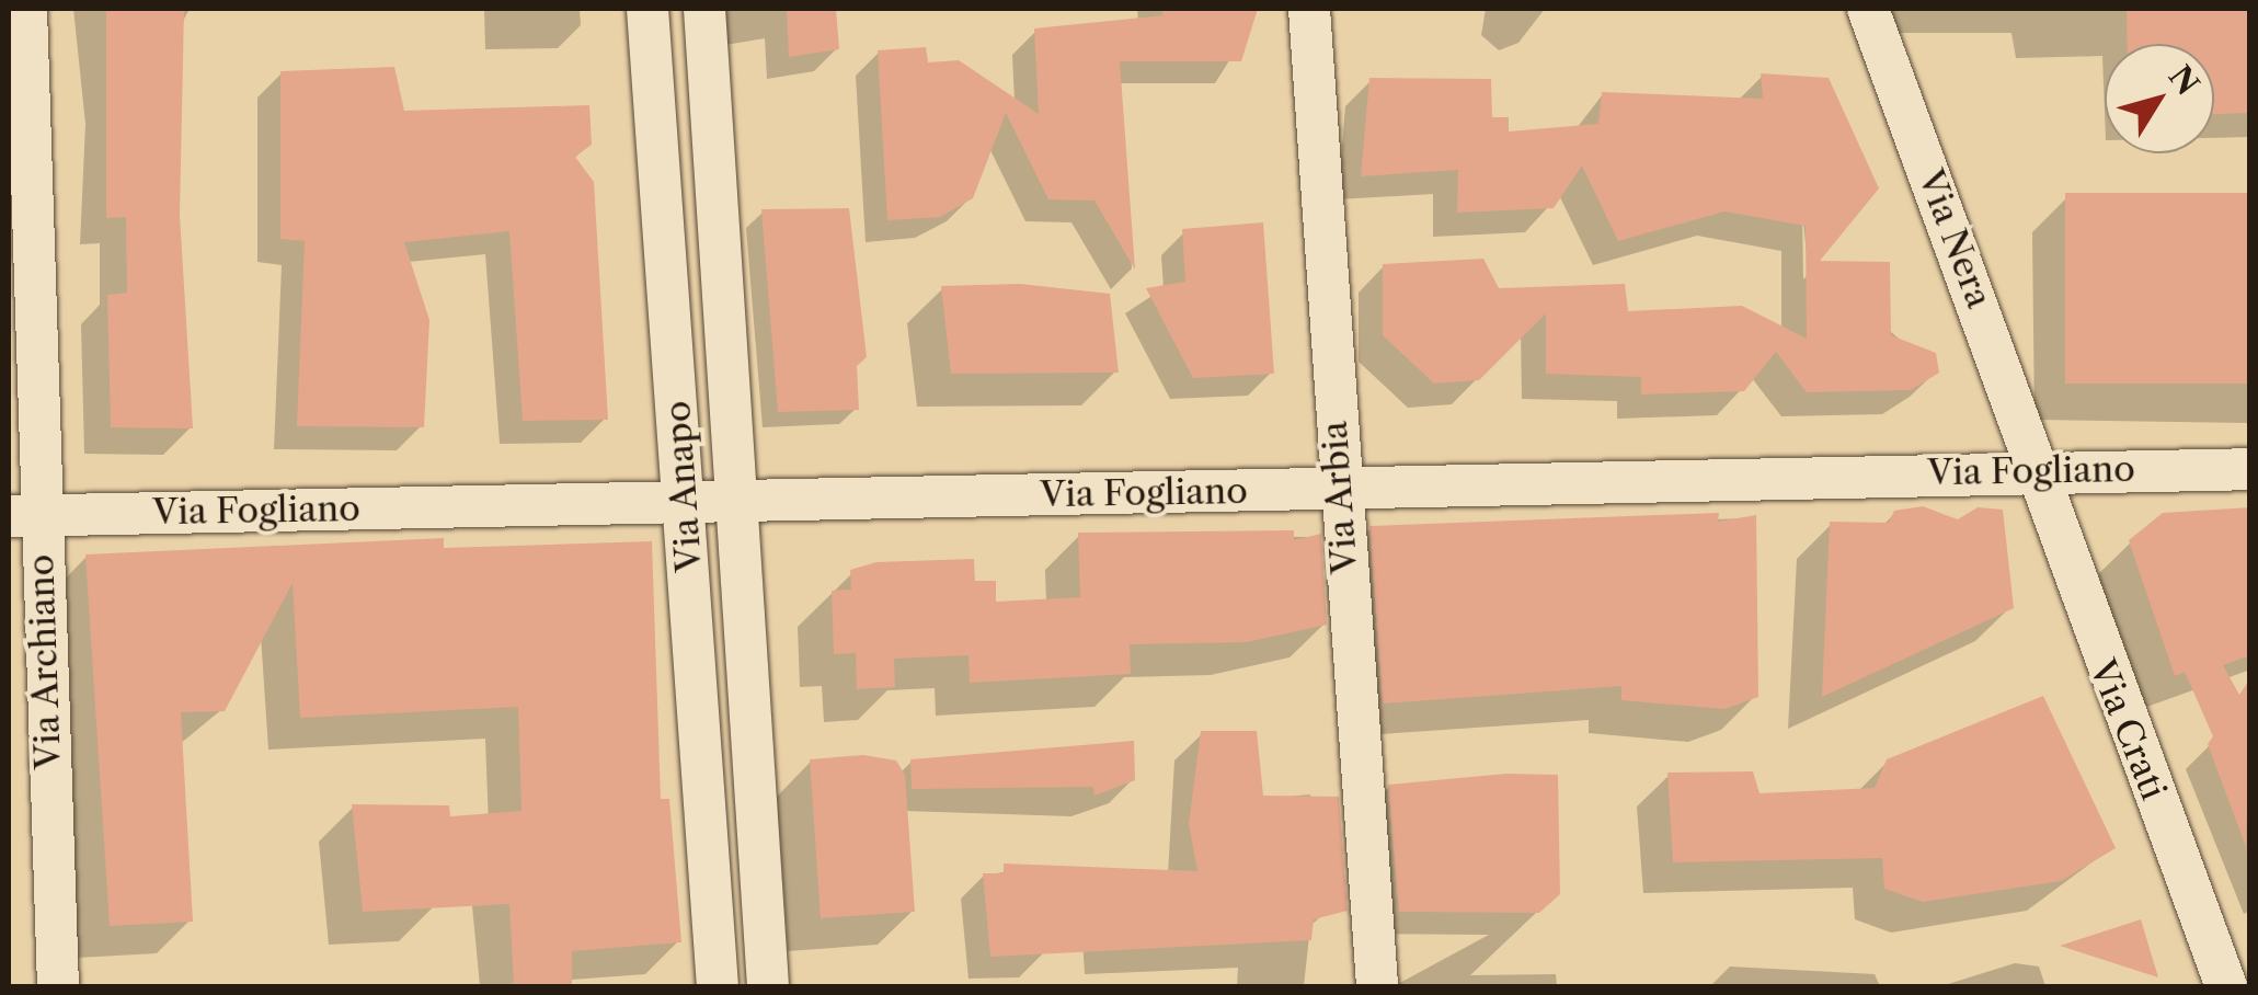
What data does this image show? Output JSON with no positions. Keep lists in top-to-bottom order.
{
  "streets": {
    "street": [
      "Via Nera",
      "Via Fogliano",
      "Via Anapo",
      "Via Arbia",
      "Via Archiano",
      "Via Crati"
    ]
  },
  "crossings": [
    ["Via Nera", "Via Fogliano"],
    ["Via Nera", "Via Crati"],
    ["Via Fogliano", "Via Anapo"],
    ["Via Fogliano", "Via Arbia"],
    ["Via Fogliano", "Via Archiano"],
    ["Via Fogliano", "Via Crati"]
  ],
  "north": "top right"
}
